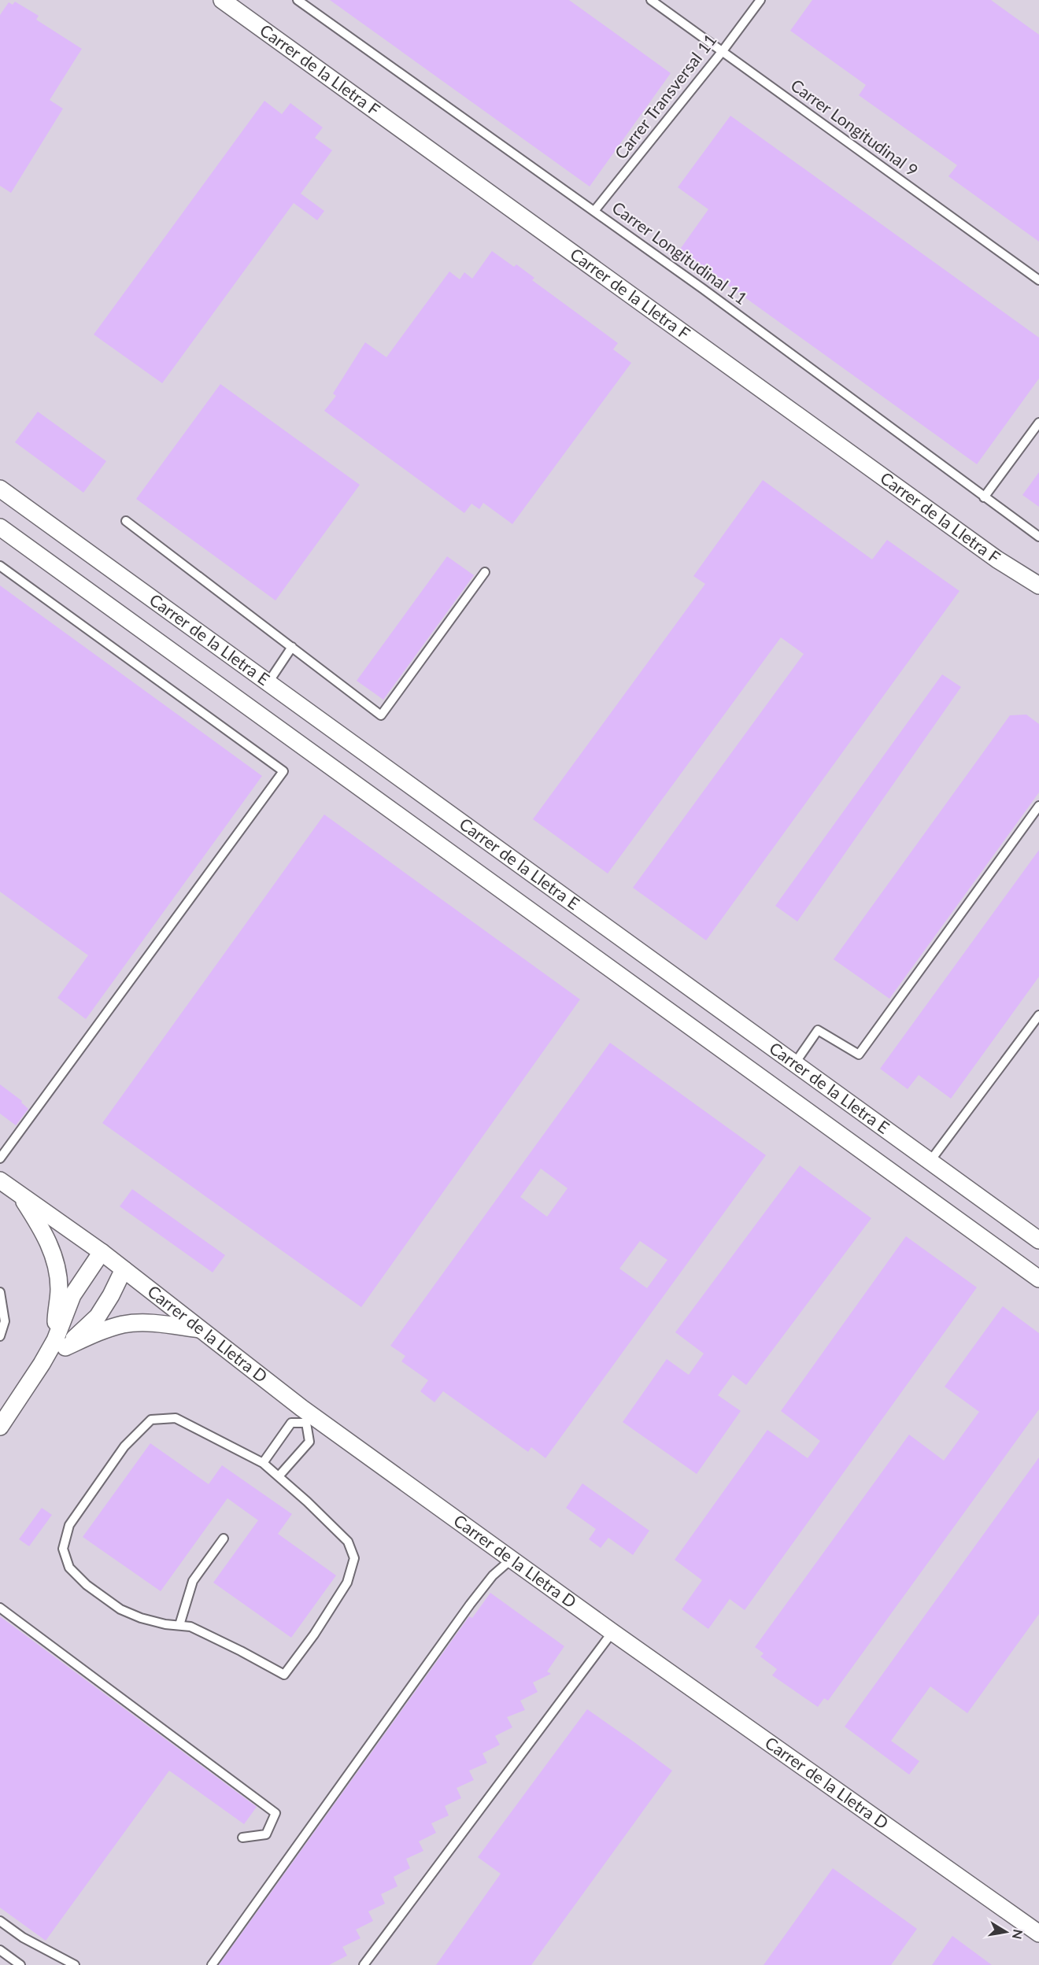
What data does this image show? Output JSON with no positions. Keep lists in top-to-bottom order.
{
  "streets": {
    "street": ["Carrer de la Lletra F", "Carrer de la Lletra E", "Carrer de la Lletra D"],
    "lane": ["Carrer Transversal 11", "Carrer Longitudinal 9", "Carrer Longitudinal 11"]
  },
  "crossings": [
    ["Carrer Transversal 11", "Carrer Longitudinal 9"],
    ["Carrer Transversal 11", "Carrer Longitudinal 11"]
  ],
  "north": "right"
}
